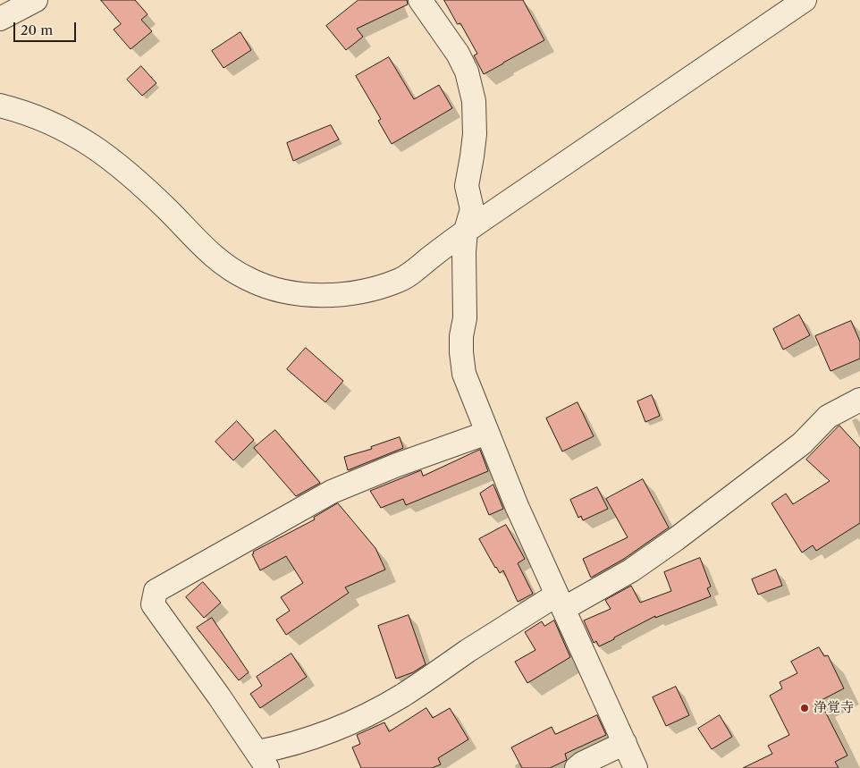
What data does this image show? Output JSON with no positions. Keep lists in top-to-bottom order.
{
  "places": ["浄覚寺"],
  "scale_bar": "20 m"
}
